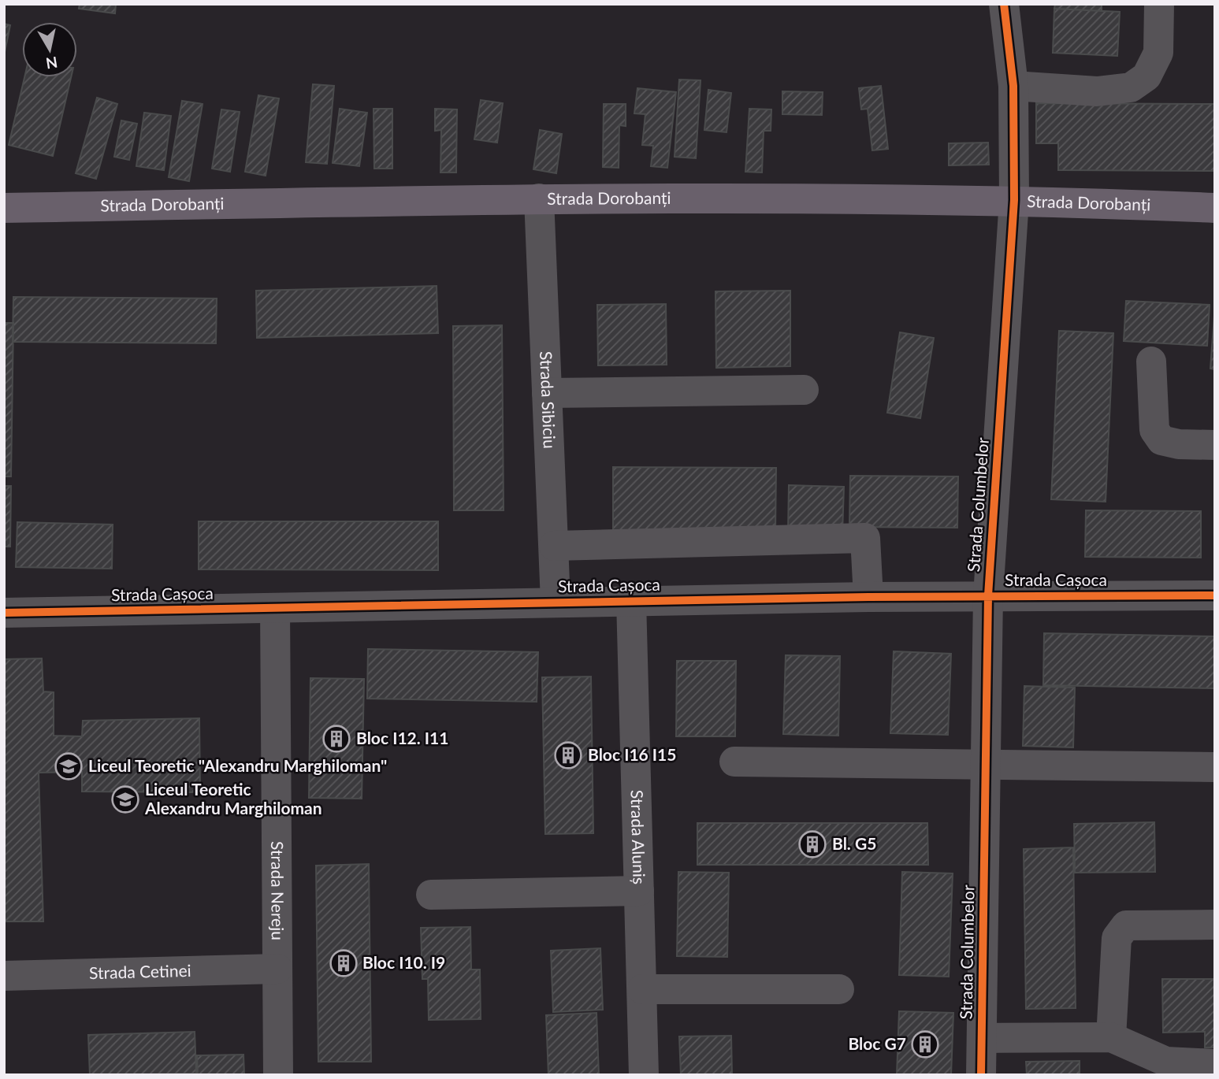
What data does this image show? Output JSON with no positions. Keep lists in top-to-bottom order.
{
  "streets": {
    "main road": ["Strada Dorobanți"],
    "street": [
      "Strada Sibiciu",
      "Strada Columbelor",
      "Strada Cașoca",
      "Strada Aluniș",
      "Strada Nereju",
      "Strada Cetinei"
    ]
  },
  "crossings": [
    ["Strada Dorobanți", "Strada Sibiciu"],
    ["Strada Dorobanți", "Strada Columbelor"],
    ["Strada Sibiciu", "Strada Cașoca"],
    ["Strada Columbelor", "Strada Cașoca"],
    ["Strada Cașoca", "Strada Aluniș"],
    ["Strada Cașoca", "Strada Nereju"],
    ["Strada Nereju", "Strada Cetinei"]
  ],
  "places": {
    "building": [
      "Bloc I12. I11",
      "Bloc I16 I15",
      "Bl. G5",
      "Bloc I10. I9",
      "Bloc G7"
    ],
    "school or university": ["Liceul Teoretic \"Alexandru Marghiloman\"", "Liceul Teoretic Alexandru Marghiloman"]
  },
  "north": "bottom"
}
